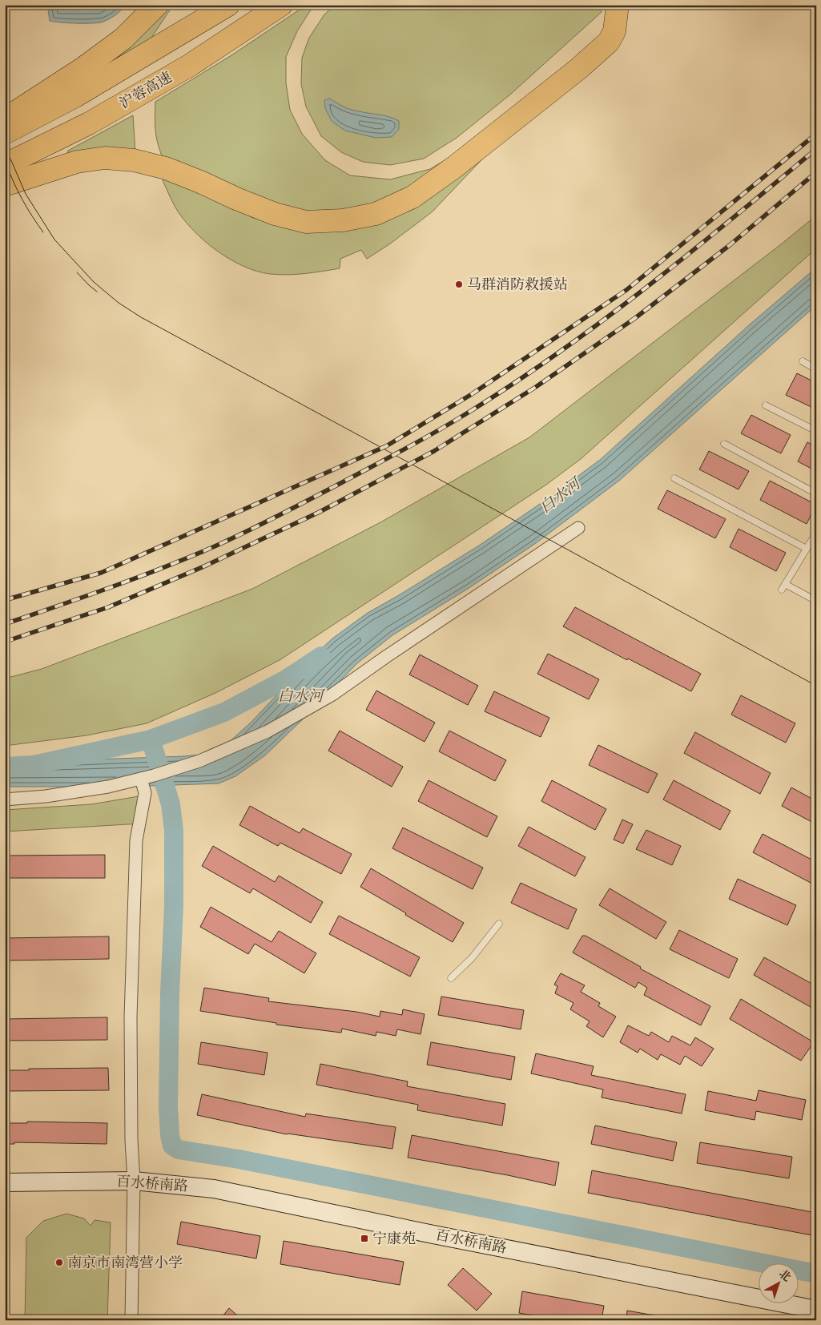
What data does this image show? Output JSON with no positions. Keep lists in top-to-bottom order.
{
  "streets": {
    "highway": ["沪蓉高速"],
    "street": ["百水桥南路"]
  },
  "water": ["白水河"],
  "places": {
    "other": ["马群消防救援站", "南京市南湾营小学"],
    "transit": ["宁康苑"]
  },
  "north": "top right"
}
